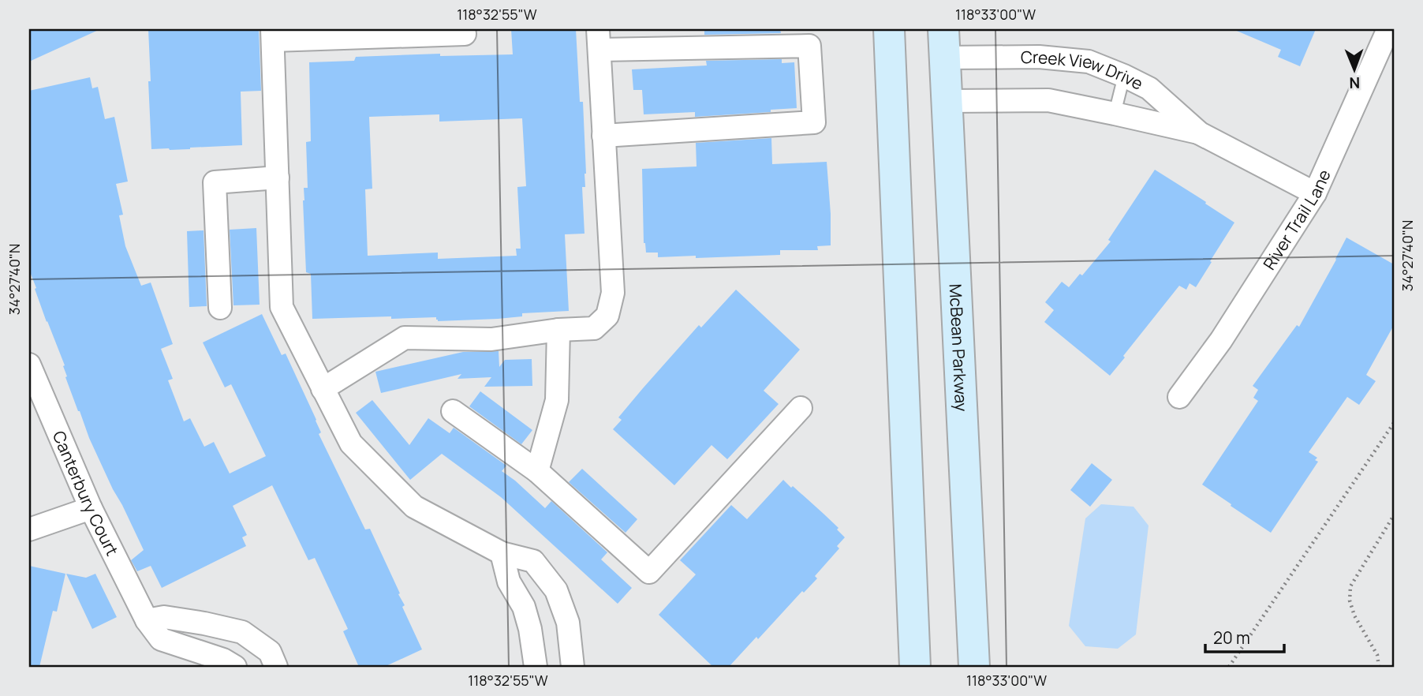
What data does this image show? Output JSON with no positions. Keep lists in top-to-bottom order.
{
  "streets": {
    "main road": ["McBean Parkway"],
    "street": ["Creek View Drive", "River Trail Lane", "Canterbury Court"]
  },
  "crossings": [
    ["Creek View Drive", "River Trail Lane"],
    ["Creek View Drive", "McBean Parkway"]
  ],
  "scale_bar": "20 m",
  "north": "bottom",
  "coordinates": ["118°32'55\"W", "118°33'00\"W", "34°27'40\"N"]
}
